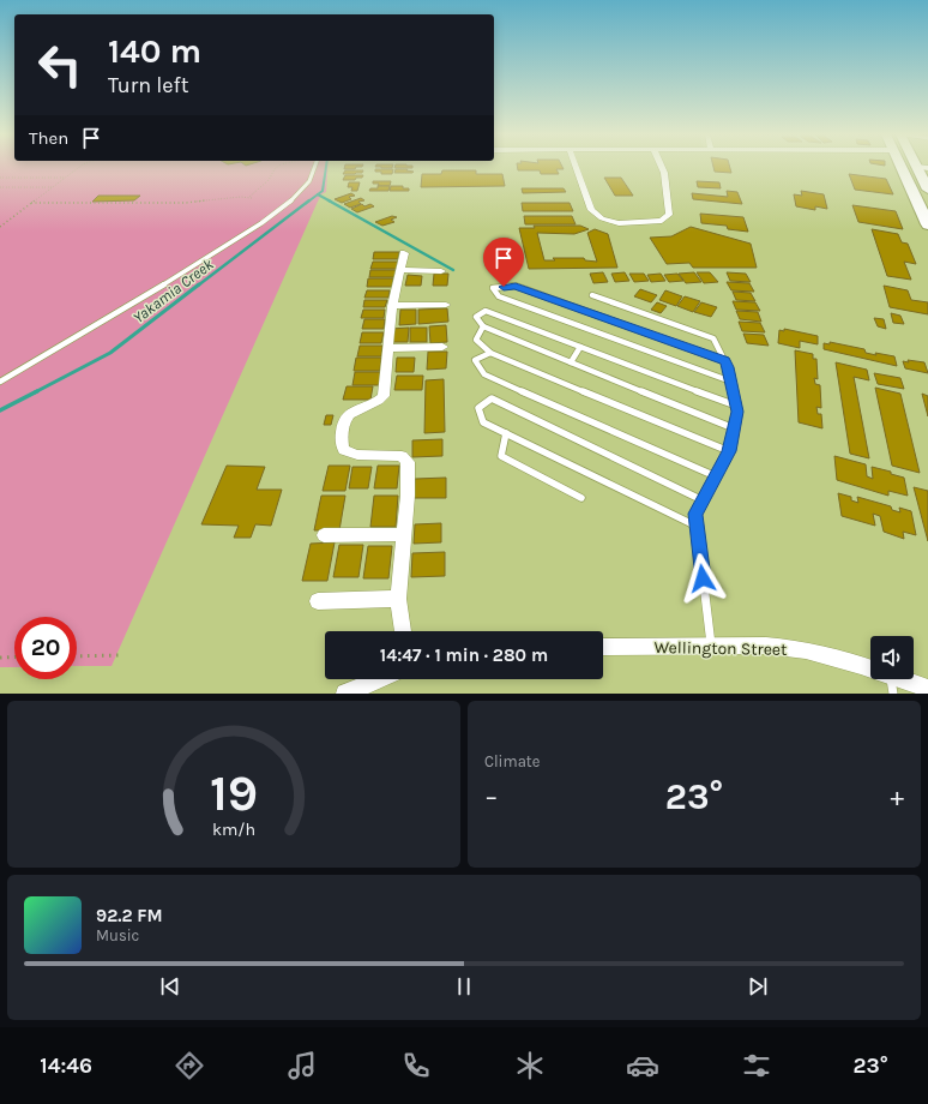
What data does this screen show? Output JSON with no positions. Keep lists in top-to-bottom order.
{
  "streets": {
    "street": ["Wellington Street"]
  },
  "water": ["Yakamia Creek"],
  "page": {
    "turn": ["140 m", "Turn left"],
    "then": "Then",
    "limit": "20",
    "trip": "14:47 · 1 min · 280 m",
    "tile": "Climate",
    "heat": ["−", "23°", "+"],
    "song": ["92.2 FM", "Music"],
    "tabs": ["14:46", "23°"],
    "gauge": ["19", "km/h"]
  }
}
